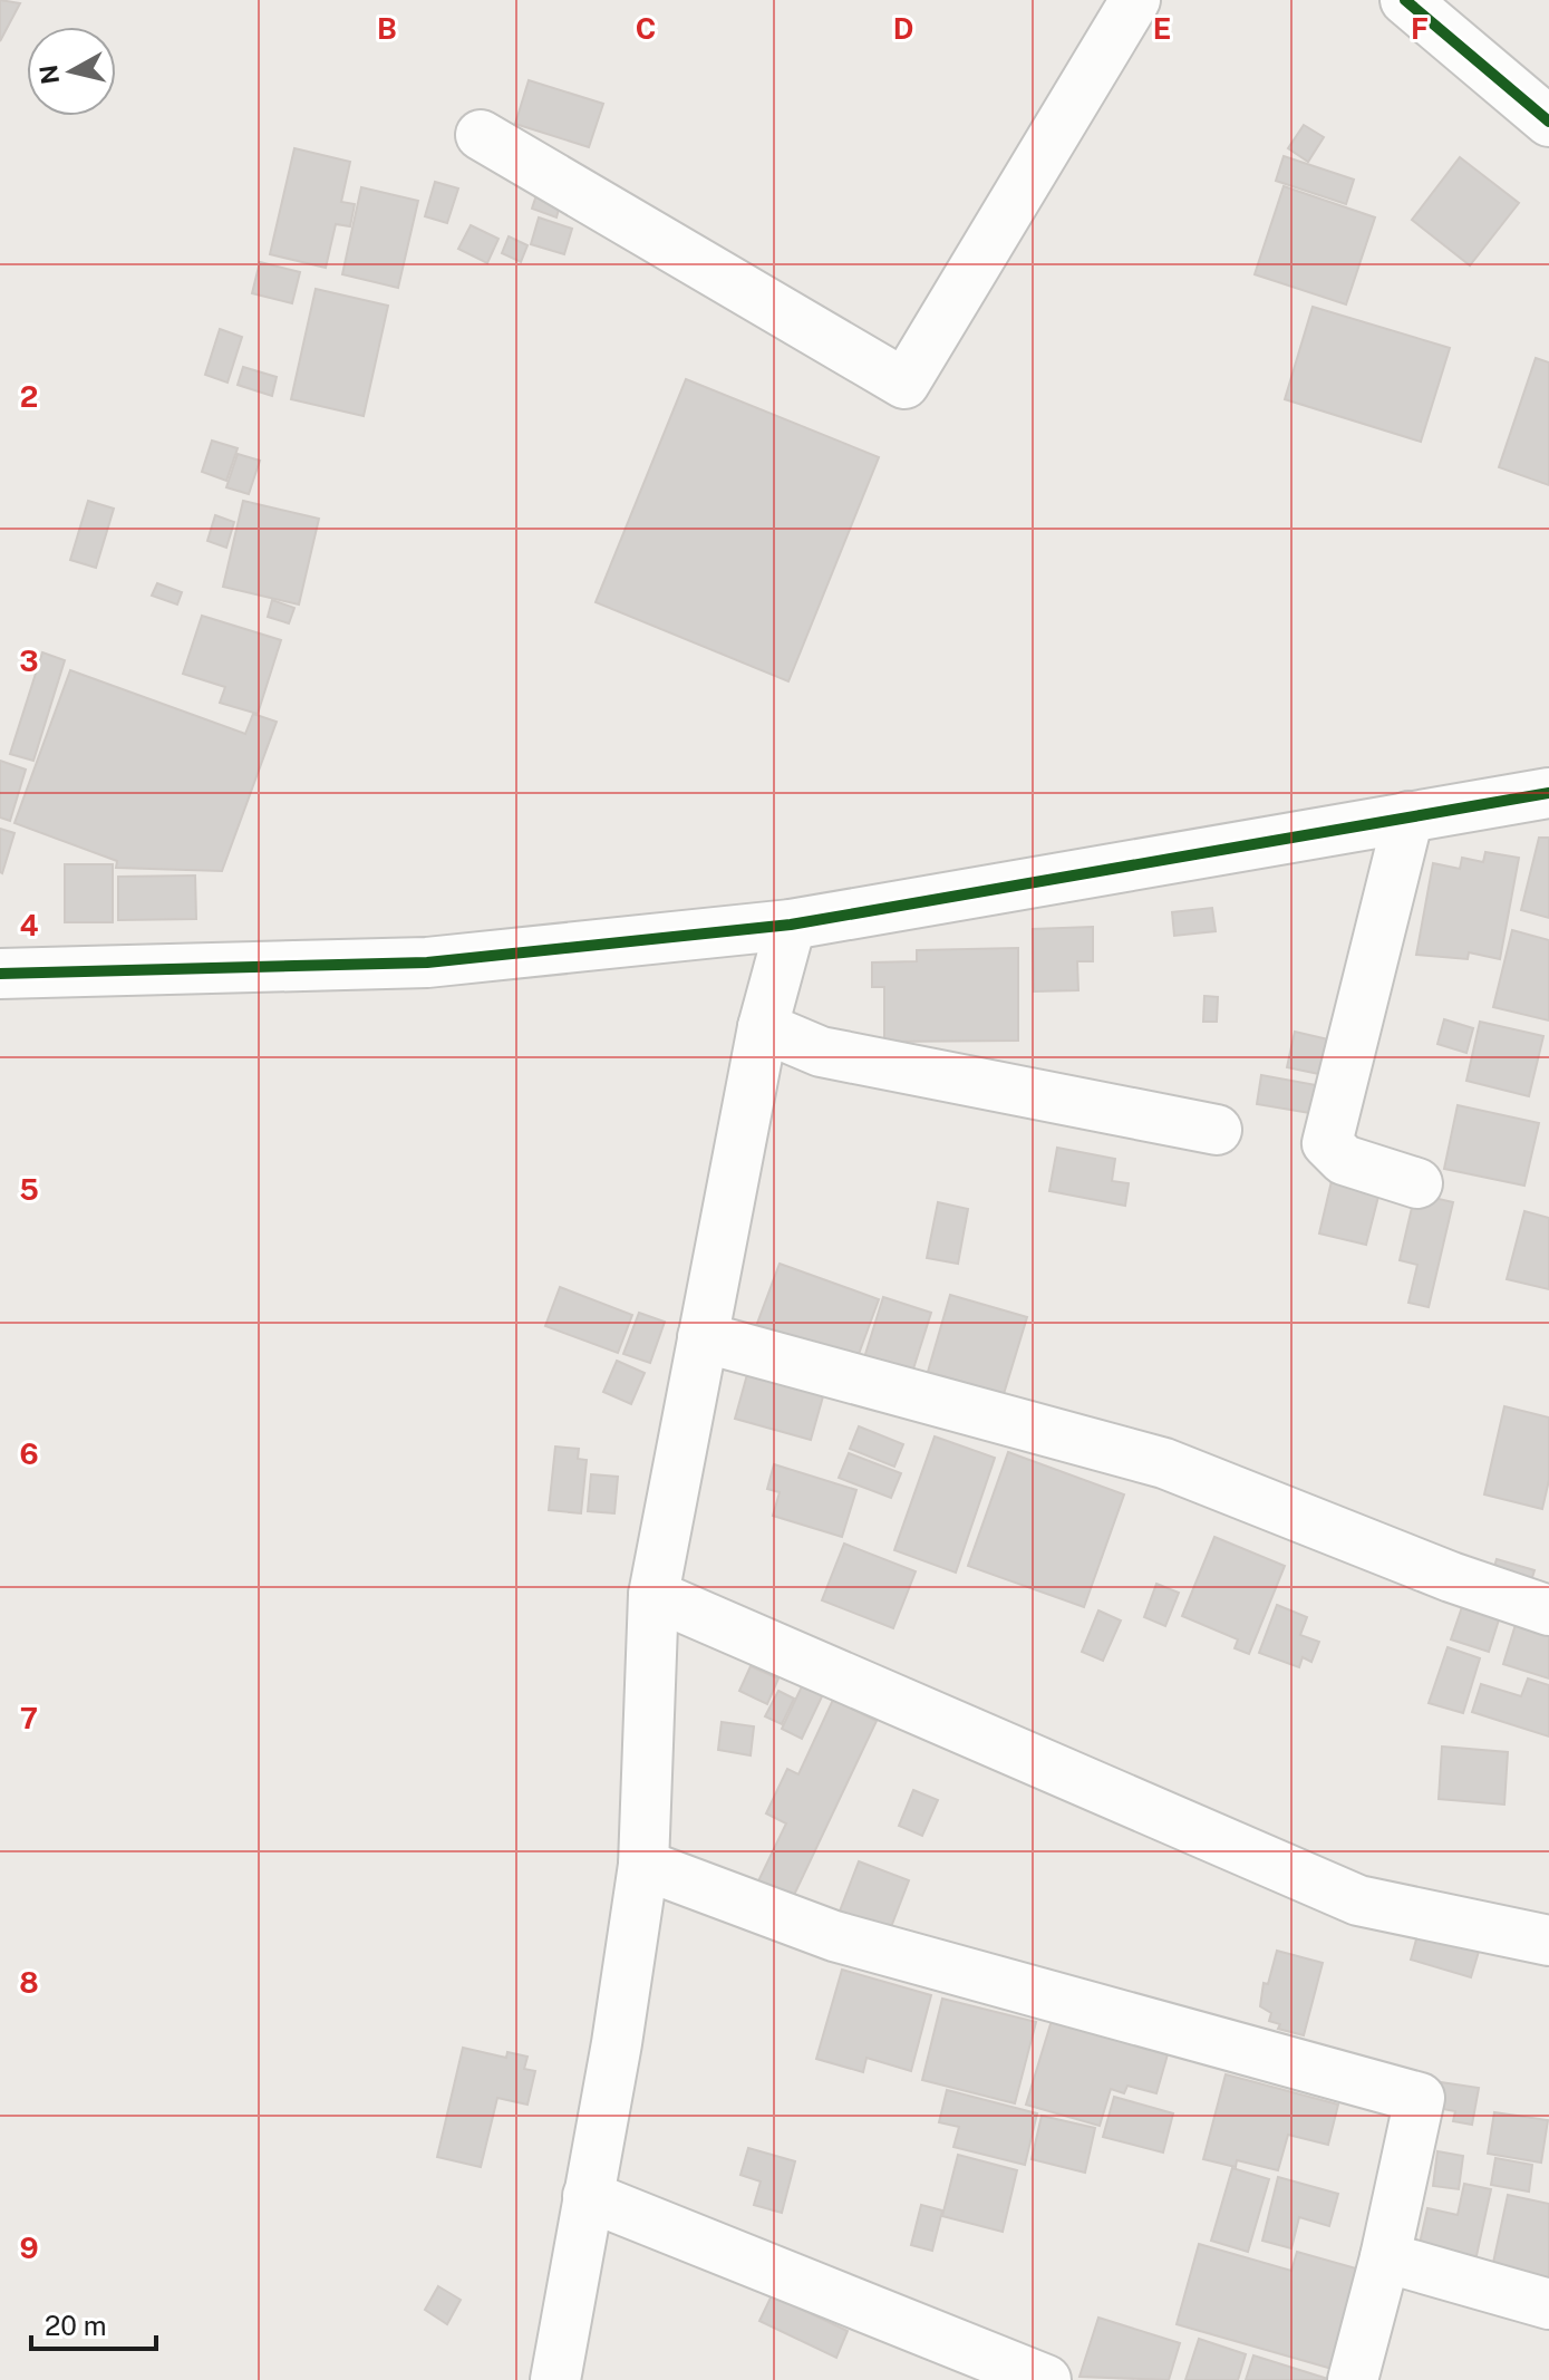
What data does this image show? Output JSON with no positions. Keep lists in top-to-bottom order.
{
  "scale_bar": "20 m",
  "north": "left",
  "grid": {
    "columns": [
      "B",
      "C",
      "D",
      "E",
      "F"
    ],
    "rows": [
      "2",
      "3",
      "4",
      "5",
      "6",
      "7",
      "8",
      "9"
    ]
  }
}
